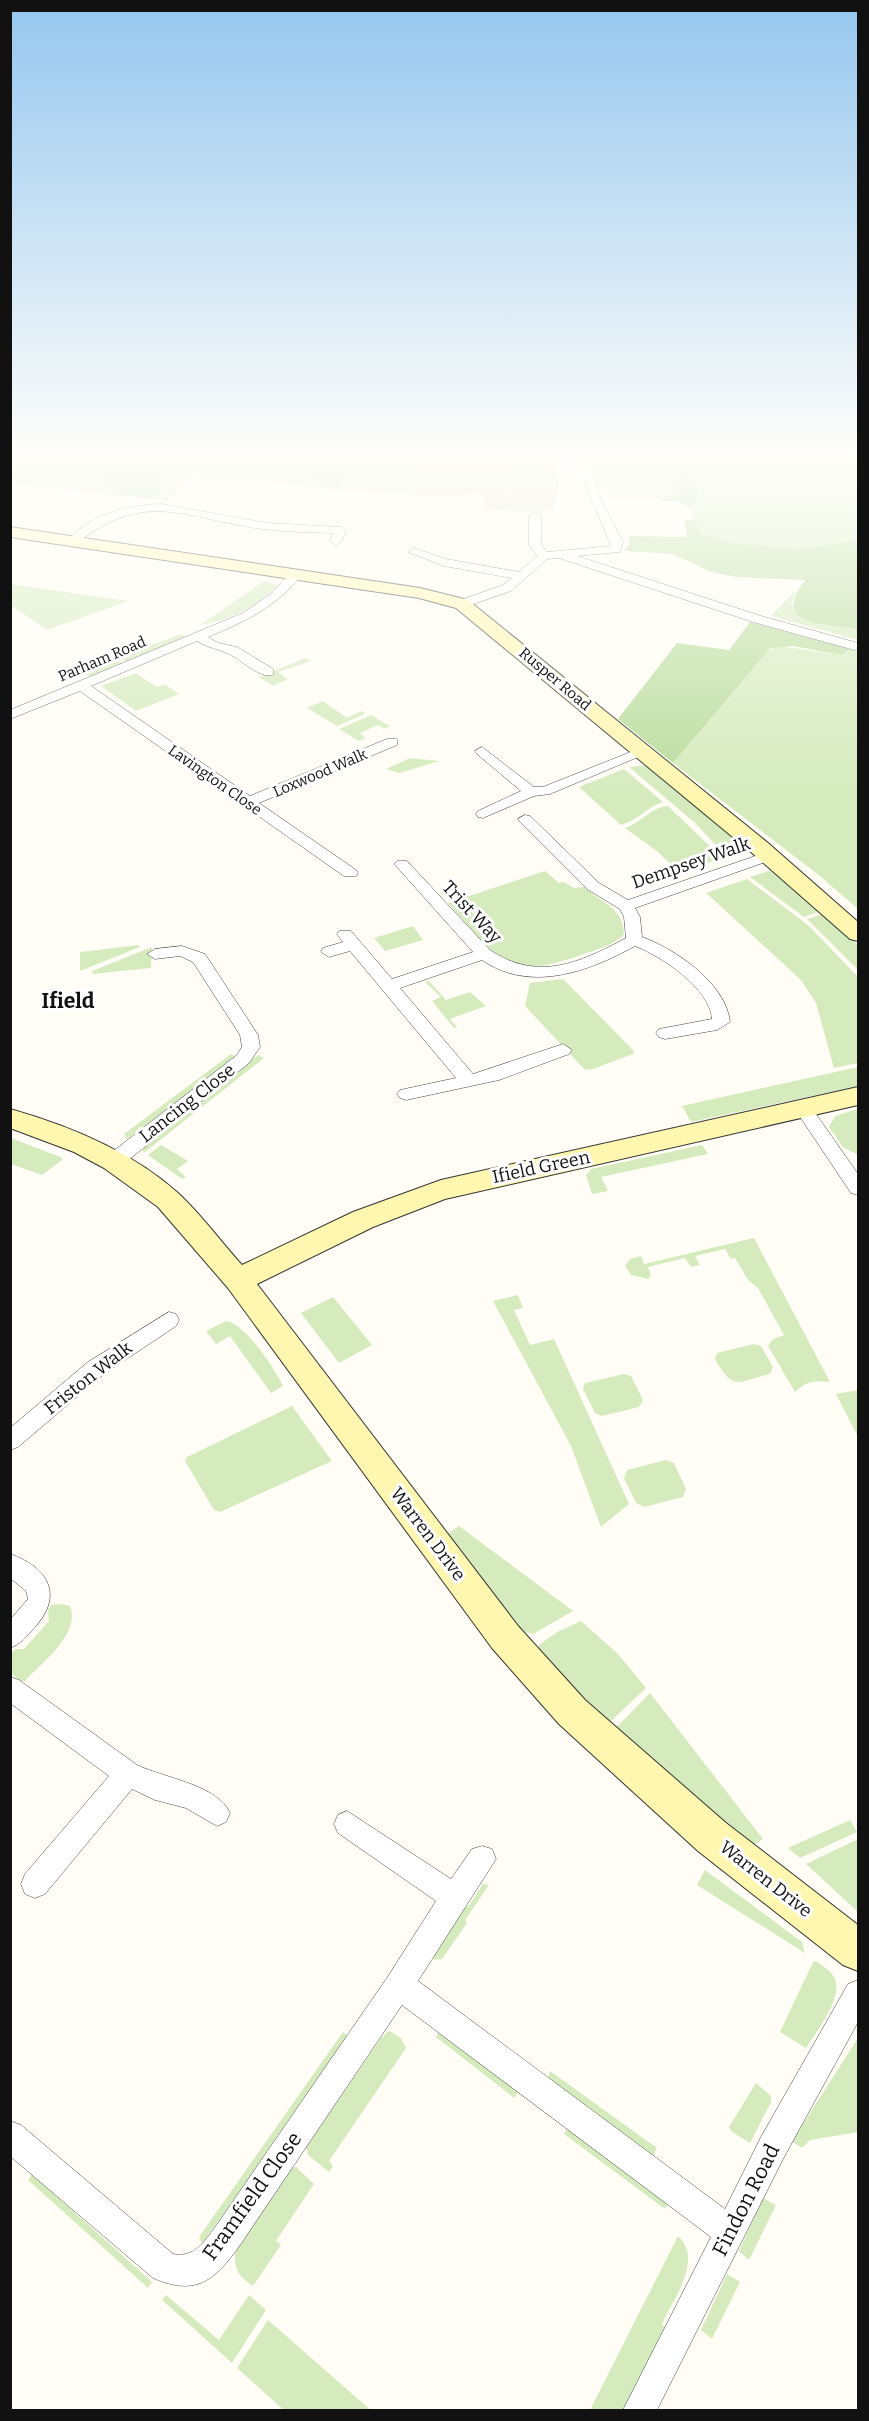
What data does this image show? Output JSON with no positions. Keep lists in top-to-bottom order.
{
  "streets": {
    "street": [
      "Parham Road",
      "Rusper Road",
      "Loxwood Walk",
      "Lavington Close",
      "Dempsey Walk",
      "Trist Way",
      "Lancing Close",
      "Ifield Green",
      "Friston Walk",
      "Warren Drive",
      "Framfield Close",
      "Findon Road"
    ]
  },
  "crossings": [
    ["Parham Road", "Rusper Road"],
    ["Parham Road", "Lavington Close"],
    ["Rusper Road", "Dempsey Walk"],
    ["Loxwood Walk", "Lavington Close"],
    ["Lancing Close", "Warren Drive"],
    ["Ifield Green", "Warren Drive"]
  ],
  "districts": ["Ifield"]
}
